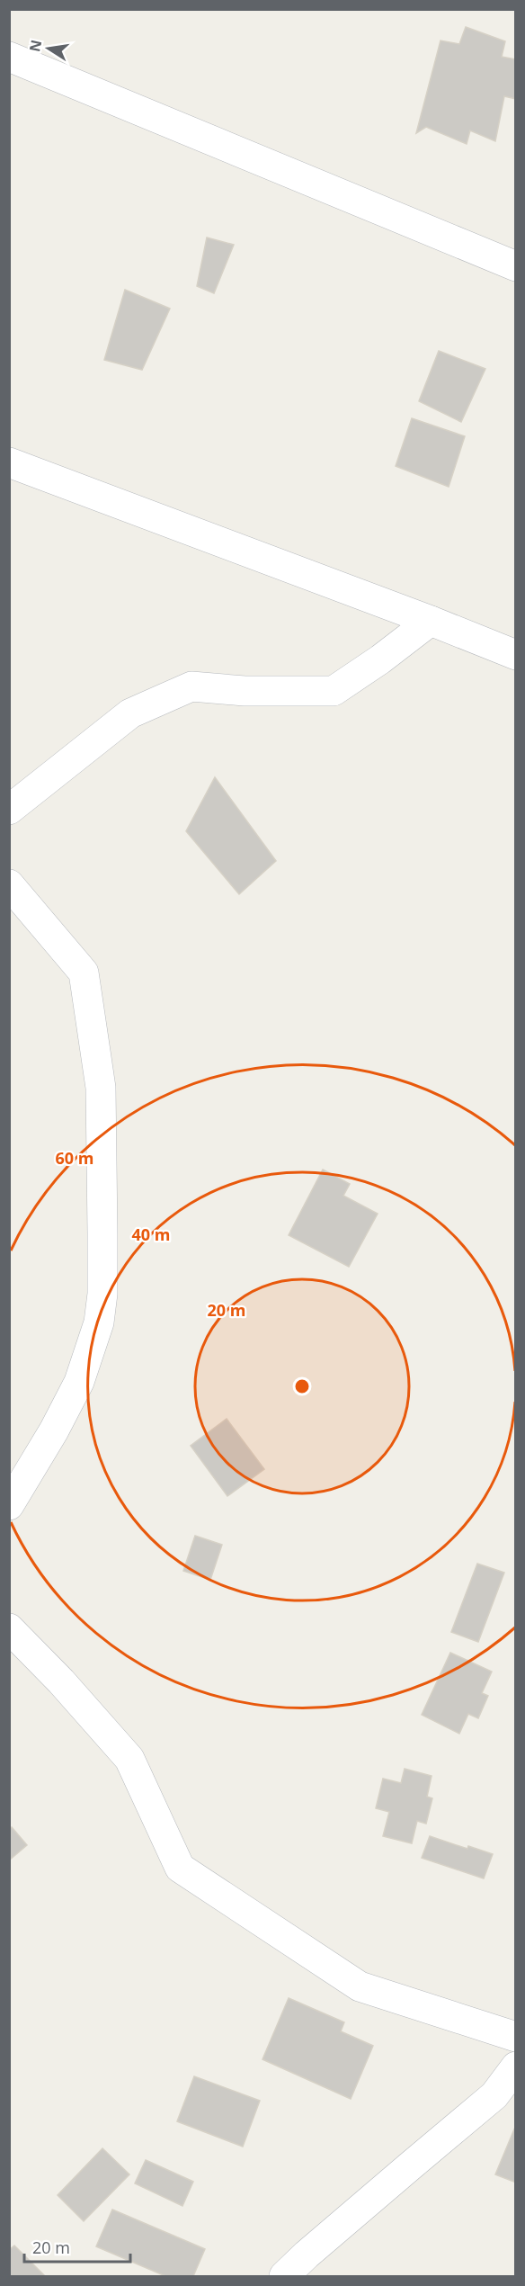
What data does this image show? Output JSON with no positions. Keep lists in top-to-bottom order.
{
  "scale_bar": "20 m",
  "north": "left",
  "rings": ["60 m", "40 m", "20 m"]
}
